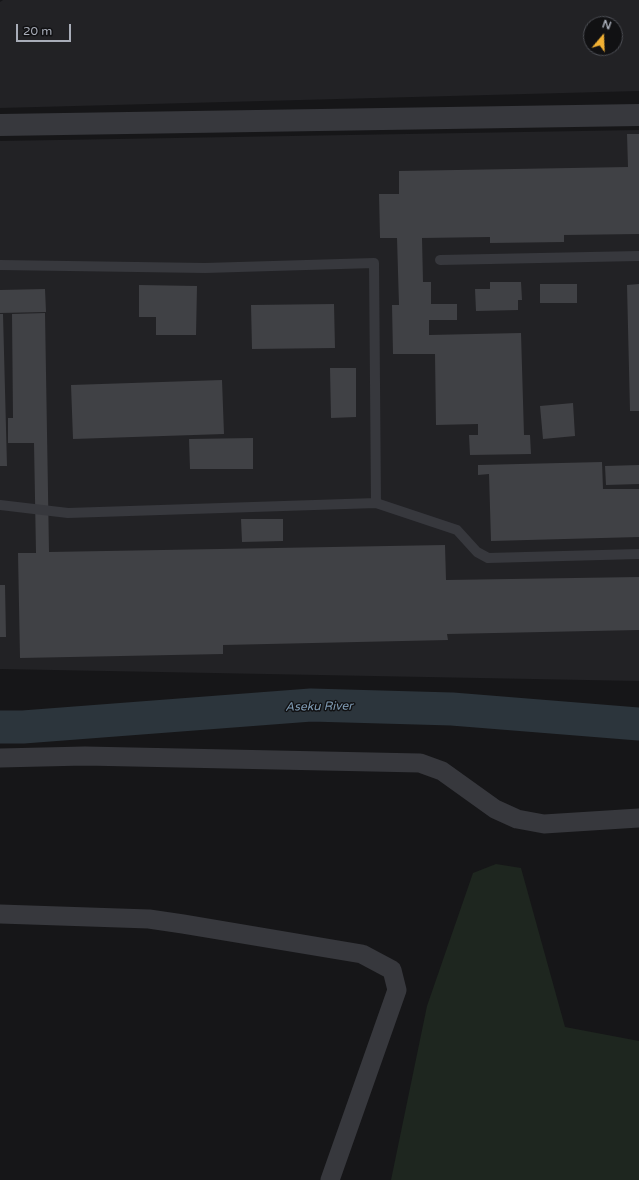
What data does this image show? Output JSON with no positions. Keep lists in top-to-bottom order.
{
  "water": ["Aseku River"],
  "scale_bar": "20 m",
  "north": "top"
}
